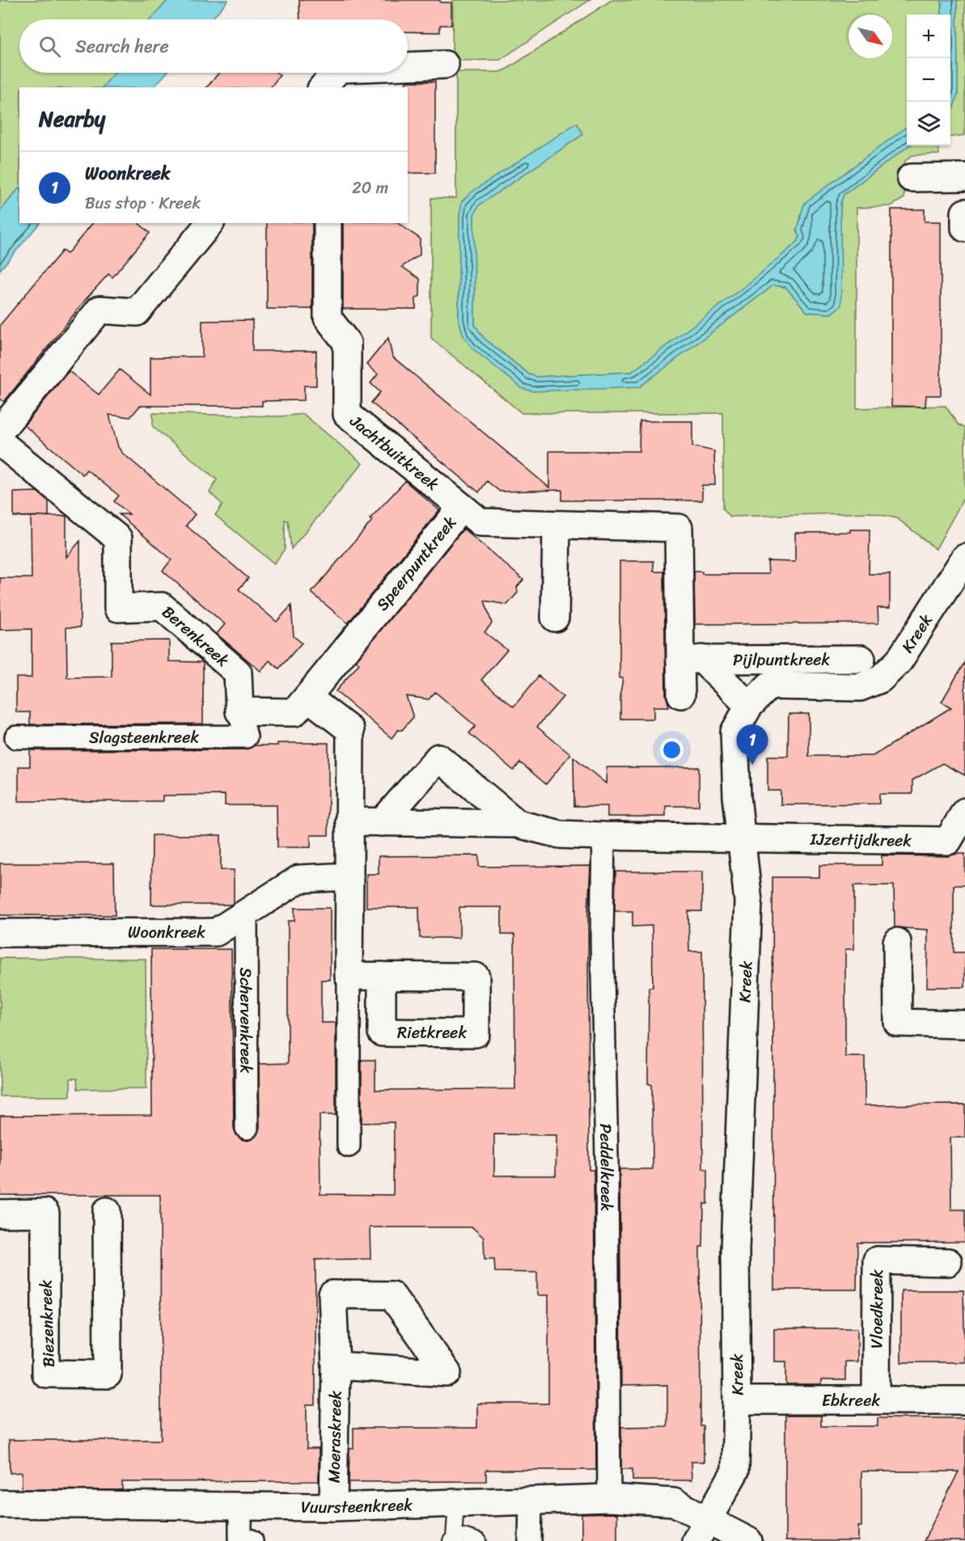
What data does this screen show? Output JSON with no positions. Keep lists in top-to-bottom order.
{
  "streets": {
    "street": [
      "Jachtbuitkreek",
      "Speerpuntkreek",
      "Kreek",
      "Berenkreek",
      "Pijlpuntkreek",
      "Slagsteenkreek",
      "IJzertijdkreek",
      "Woonkreek",
      "Schervenkreek",
      "Peddelkreek",
      "Vloedkreek",
      "Biezenkreek",
      "Ebkreek",
      "Moeraskreek",
      "Vuursteenkreek"
    ]
  },
  "crossings": [
    ["Jachtbuitkreek", "Speerpuntkreek"],
    ["Speerpuntkreek", "Pijlpuntkreek"],
    ["Kreek", "Pijlpuntkreek"],
    ["Kreek", "IJzertijdkreek"],
    ["Kreek", "Ebkreek"],
    ["Kreek", "Vuursteenkreek"],
    ["Berenkreek", "Slagsteenkreek"],
    ["Woonkreek", "Schervenkreek"],
    ["Peddelkreek", "Vuursteenkreek"],
    ["Vloedkreek", "Ebkreek"],
    ["Moeraskreek", "Vuursteenkreek"]
  ],
  "north": "bottom right",
  "page": {
    "map_buttons": ["+", "−"],
    "search": "Search here",
    "heading": "Nearby",
    "list": [
      {
        "mark": "1",
        "name": "Woonkreek",
        "note": "Bus stop · Kreek",
        "value": "20 m"
      }
    ],
    "pins": "1"
  }
}
